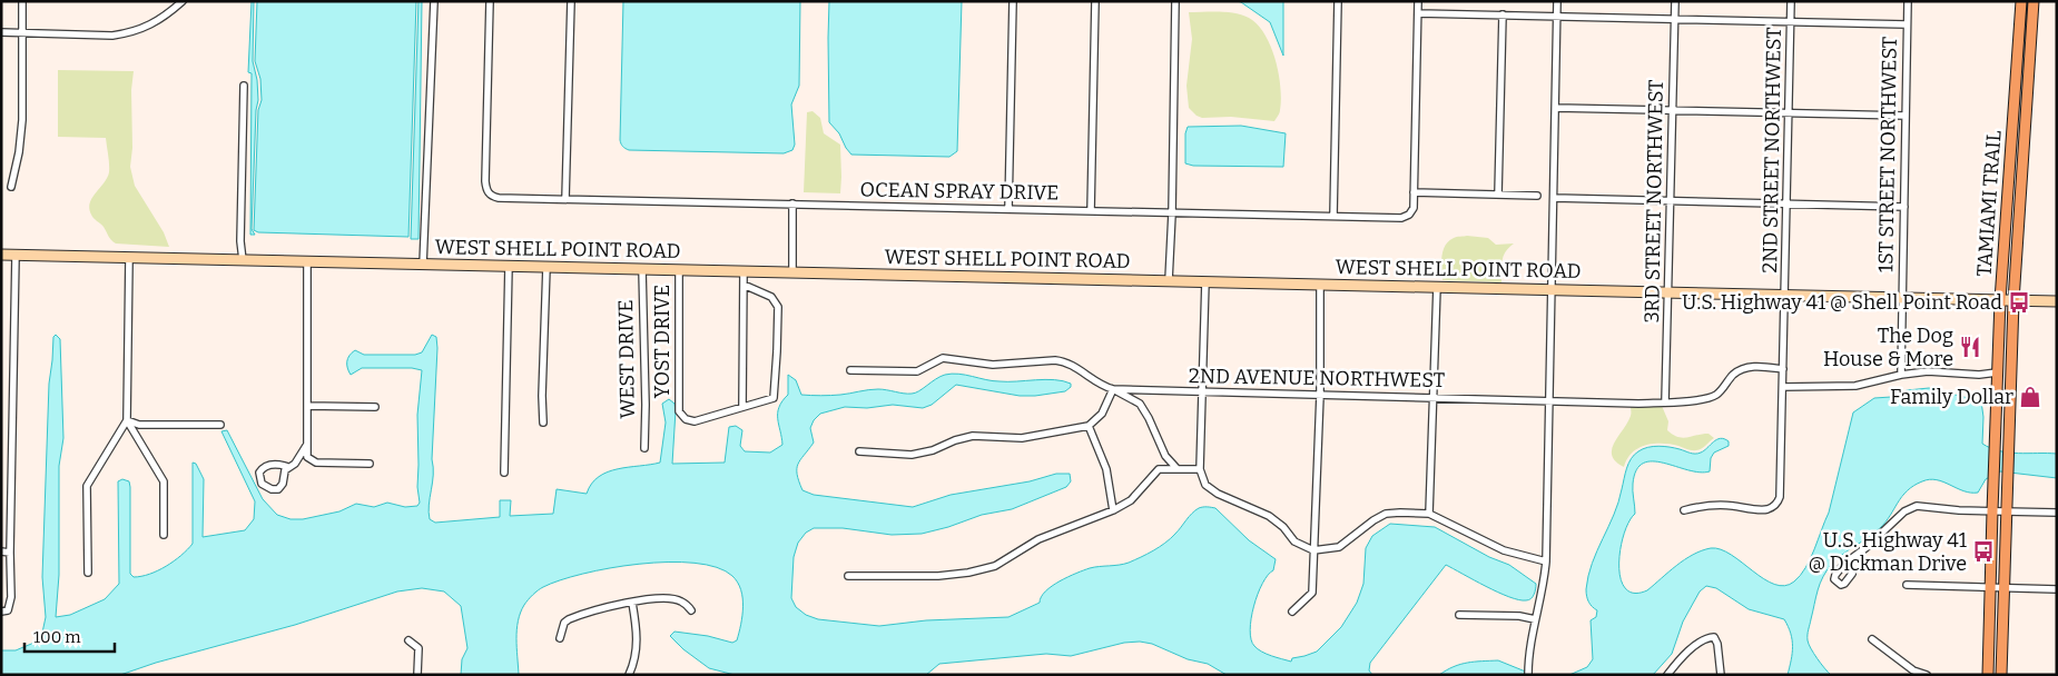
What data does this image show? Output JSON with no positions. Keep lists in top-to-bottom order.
{
  "streets": {
    "main road": ["TAMIAMI TRAIL"],
    "street": [
      "2ND STREET NORTHWEST",
      "1ST STREET NORTHWEST",
      "OCEAN SPRAY DRIVE",
      "3RD STREET NORTHWEST",
      "WEST SHELL POINT ROAD",
      "YOST DRIVE",
      "WEST DRIVE",
      "2ND AVENUE NORTHWEST"
    ]
  },
  "crossings": [
    ["2ND STREET NORTHWEST", "WEST SHELL POINT ROAD"],
    ["2ND STREET NORTHWEST", "2ND AVENUE NORTHWEST"],
    ["1ST STREET NORTHWEST", "WEST SHELL POINT ROAD"],
    ["3RD STREET NORTHWEST", "WEST SHELL POINT ROAD"],
    ["3RD STREET NORTHWEST", "2ND AVENUE NORTHWEST"],
    ["TAMIAMI TRAIL", "WEST SHELL POINT ROAD"],
    ["WEST SHELL POINT ROAD", "YOST DRIVE"],
    ["WEST SHELL POINT ROAD", "WEST DRIVE"]
  ],
  "places": {
    "bus stop": ["U.S. Highway 41 @ Shell Point Road", "U.S. Highway 41 @ Dickman Drive"],
    "restaurant": ["The Dog House & More"],
    "shop": ["Family Dollar"]
  },
  "scale_bar": "100 m"
}
